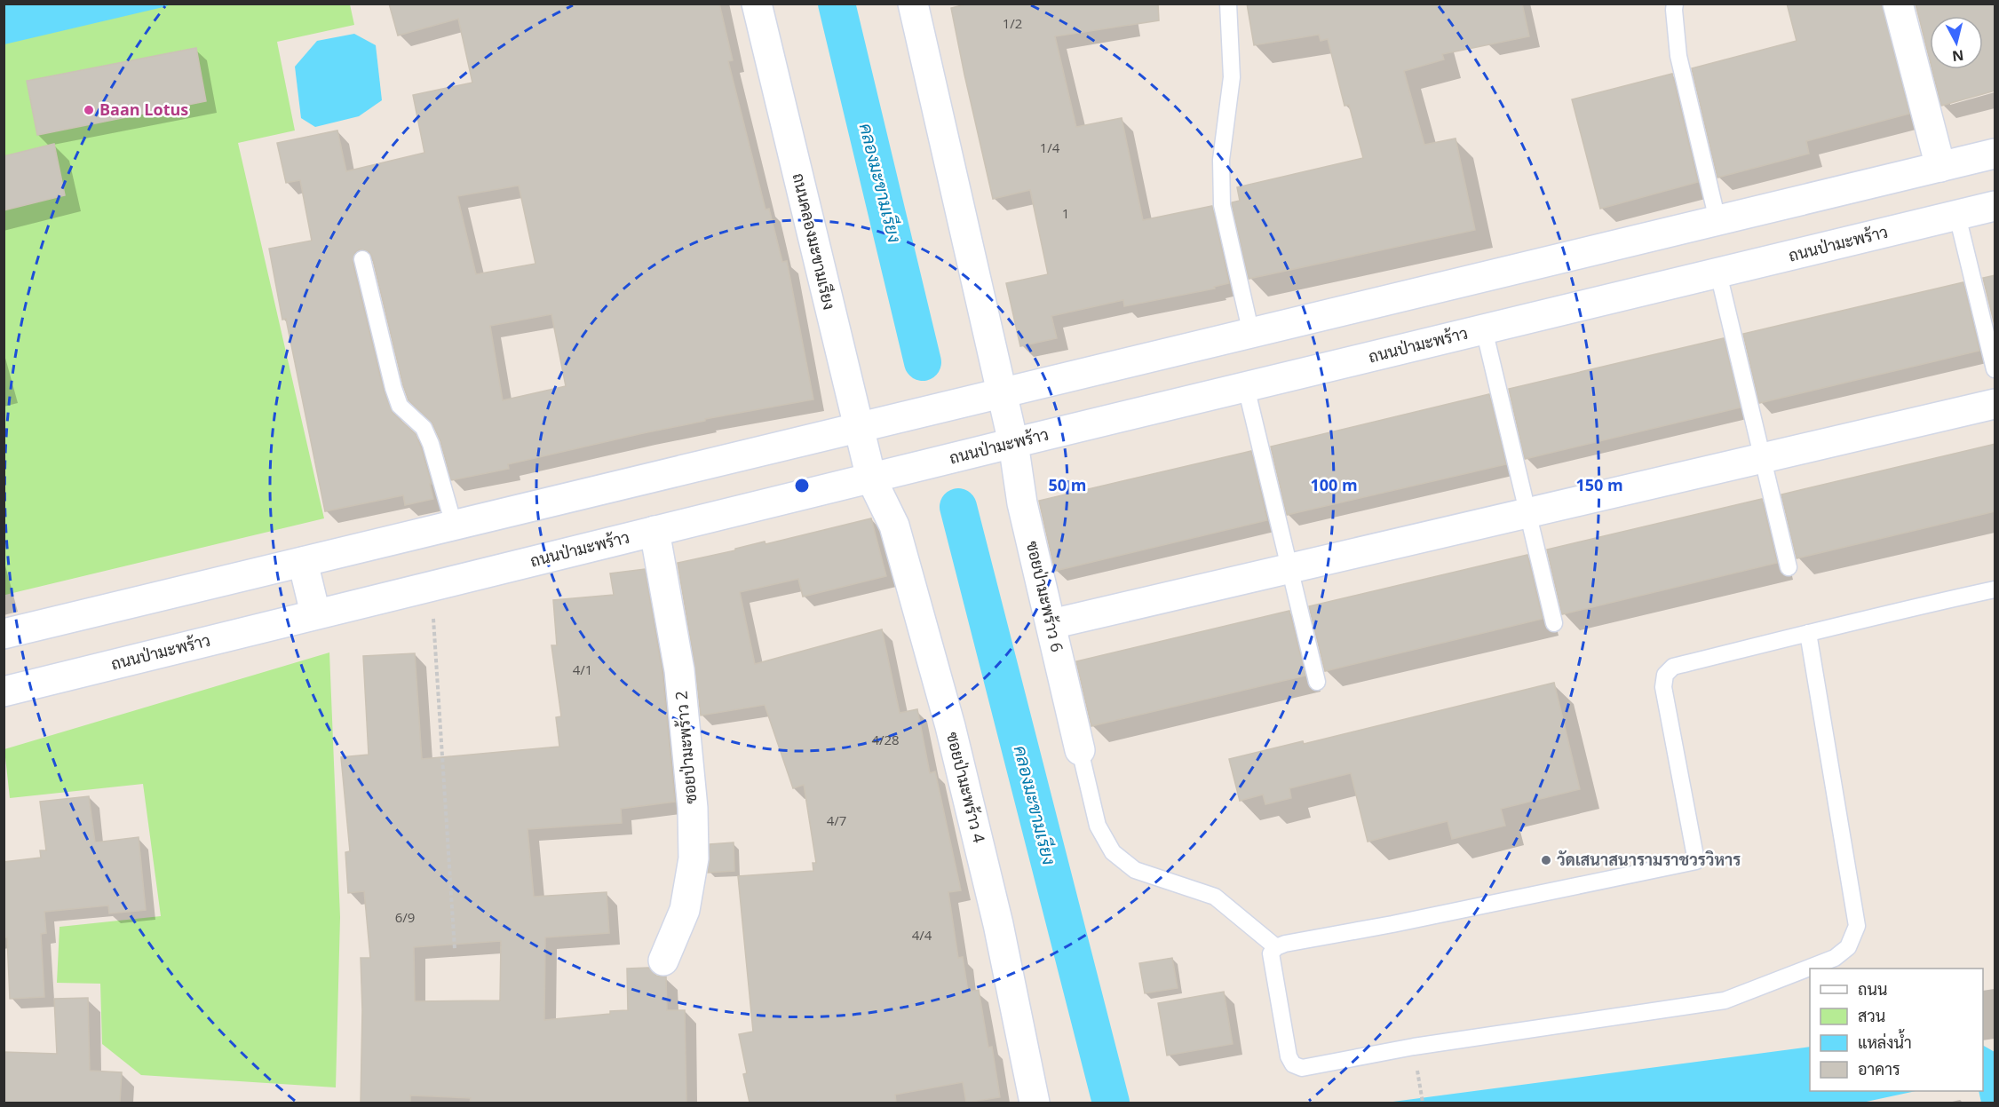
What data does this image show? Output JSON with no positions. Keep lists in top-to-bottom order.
{
  "streets": {
    "street": [
      "ถนนคลองมะขามเรียง",
      "ถนนป่ามะพร้าว",
      "ซอยป่ามะพร้าว 6",
      "ซอยป่ามะพร้าว 2",
      "ซอยป่ามะพร้าว 4"
    ]
  },
  "crossings": [
    ["ถนนคลองมะขามเรียง", "ถนนป่ามะพร้าว"],
    ["ถนนคลองมะขามเรียง", "ซอยป่ามะพร้าว 4"],
    ["ถนนป่ามะพร้าว", "ซอยป่ามะพร้าว 6"],
    ["ถนนป่ามะพร้าว", "ซอยป่ามะพร้าว 2"],
    ["ถนนป่ามะพร้าว", "ซอยป่ามะพร้าว 4"]
  ],
  "water": ["คลองมะขามเรียง"],
  "places": ["Baan Lotus", "วัดเสนาสนารามราชวรวิหาร"],
  "house_numbers": [
    "1/2",
    "1/4",
    "1",
    "4/1",
    "4/28",
    "4/7",
    "6/9",
    "4/4"
  ],
  "legend": [
    "ถนน",
    "สวน",
    "แหล่งน้ำ",
    "อาคาร"
  ],
  "north": "bottom",
  "rings": ["50 m", "100 m", "150 m"]
}
